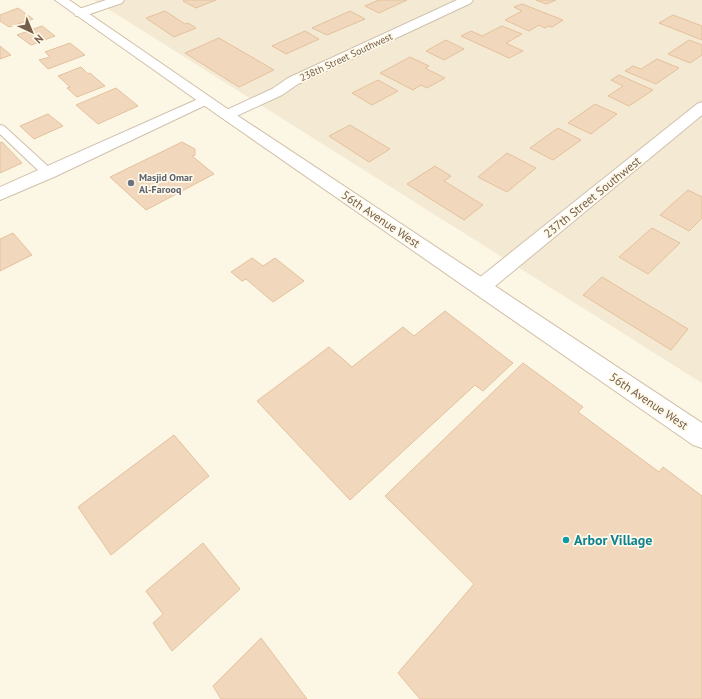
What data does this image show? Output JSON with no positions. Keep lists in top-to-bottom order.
{
  "streets": {
    "street": ["238th Street Southwest", "237th Street Southwest", "56th Avenue West"]
  },
  "crossings": [
    ["238th Street Southwest", "56th Avenue West"],
    ["237th Street Southwest", "56th Avenue West"]
  ],
  "places": ["Masjid Omar Al-Farooq", "Arbor Village"],
  "north": "bottom right"
}
